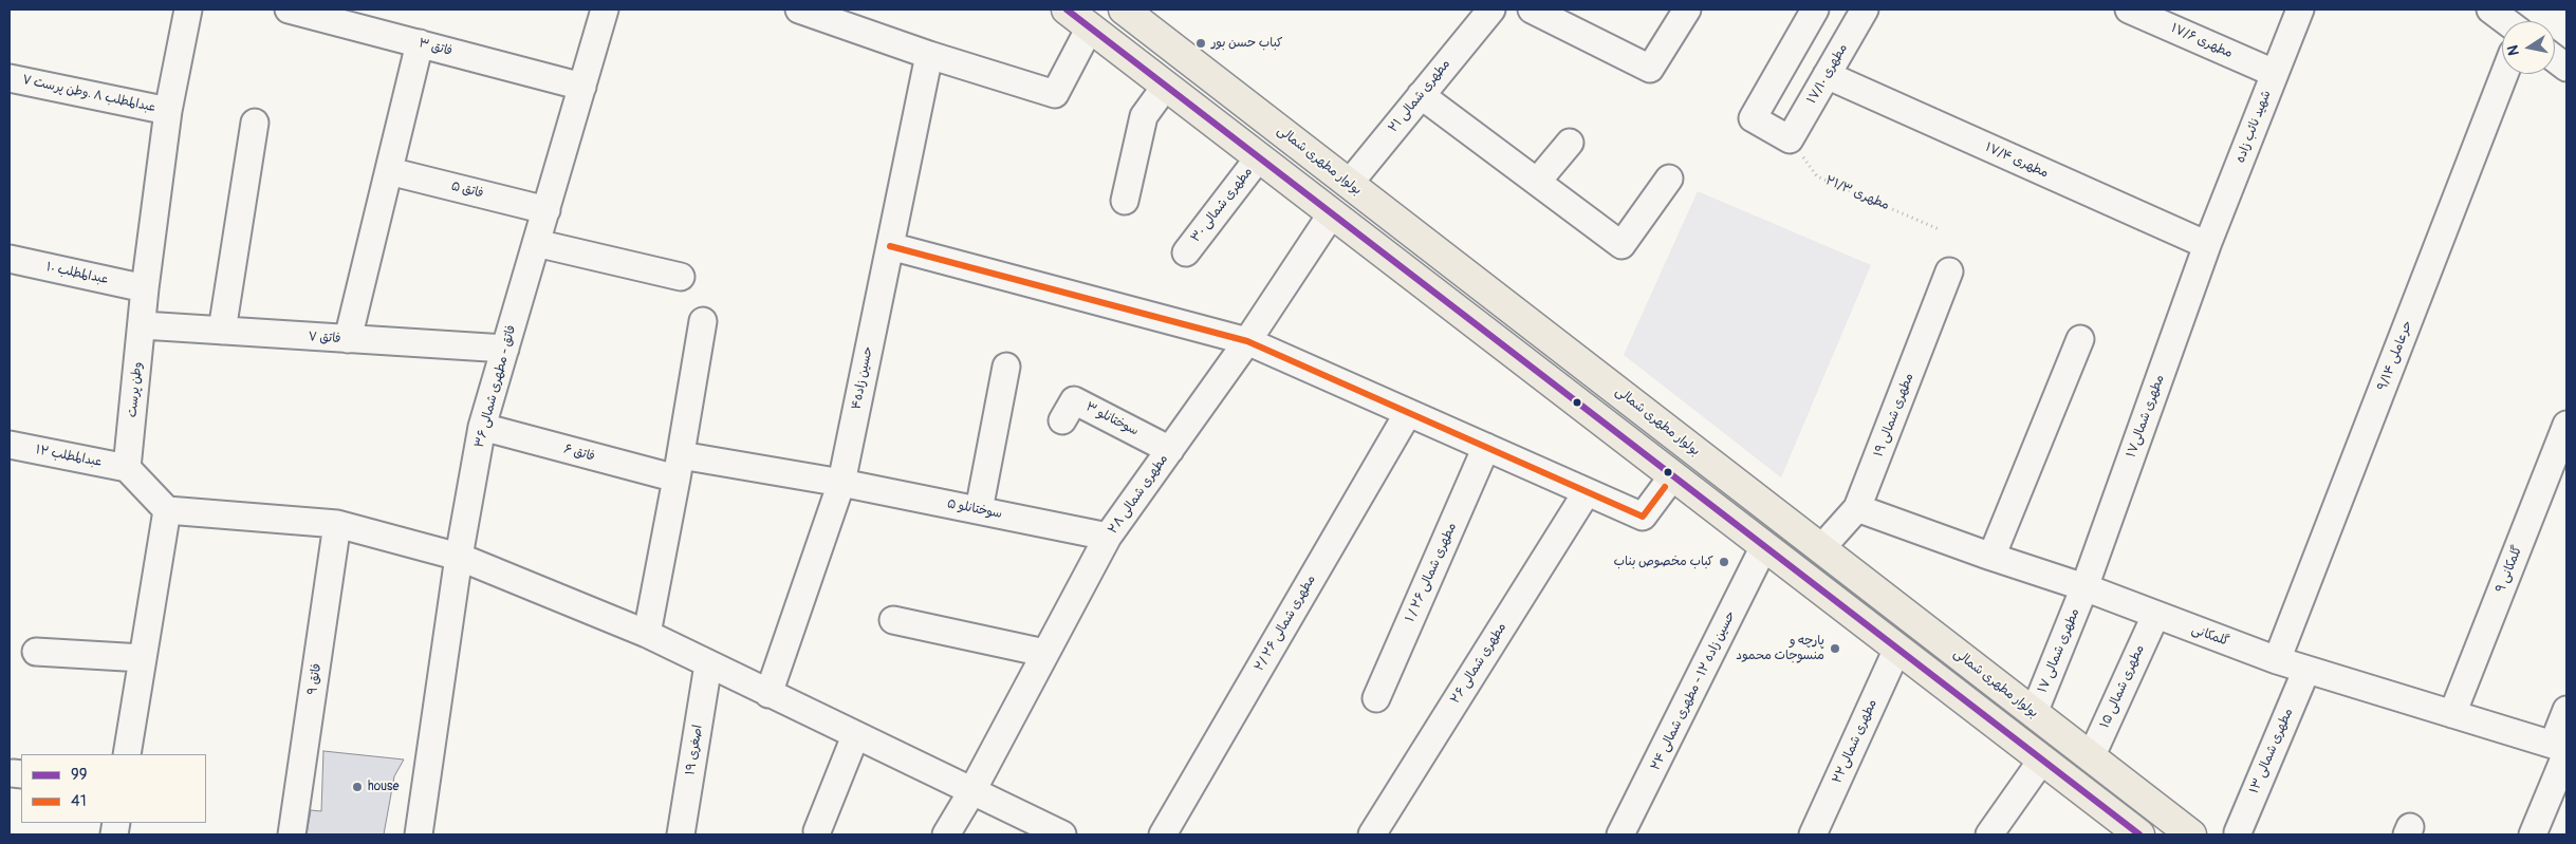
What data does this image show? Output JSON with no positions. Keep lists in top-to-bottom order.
{
  "streets": {
    "main road": ["بولوار مطهری شمالی"],
    "street": [
      "مطهری ۱۷/۶",
      "فاتق ۳",
      "مطهری ۱۷/۱۰",
      "عبدالمطلب ۸ .وطن پرست ۷",
      "مطهری شمالی ۲۱",
      "شهید نائب زاده",
      "مطهری ۱۷/۴",
      "فاتق ۵",
      "مطهری شمالی ۳۰",
      "عبدالمطلب ۱۰",
      "فاتق ۷",
      "حرعاملی ۹/۱۴",
      "حسین زاده۴",
      "فاتق - مطهری شمالی ۳۶",
      "وطن پرست",
      "مطهری شمالی ۱۹",
      "مطهری شمالی۱۷",
      "سوختانلو ۳",
      "فاتق ۶",
      "عبدالمطلب ۱۲",
      "مطهری شمالی ۲۸",
      "سوختانلو ۵",
      "گلمکانی ۹",
      "مطهری شمالی ۲۶ / ۱",
      "مطهری شمالی ۲۶ /۲",
      "گلمکانی",
      "مطهری شمالی ۱۷",
      "مطهری شمالی ۲۶",
      "فاتق ۹",
      "مطهری شمالی ۱۵",
      "حسین زاده ۱۲ - مطهری شمالی ۲۴",
      "مطهری شمالی۲۲",
      "اصغری ۱۹",
      "مطهری شمالی ۱۳"
    ],
    "path": ["مطهری ۲۱/۳"]
  },
  "crossings": [
    ["مطهری ۱۷/۶", "شهید نائب زاده"],
    ["فاتق ۳", "فاتق - مطهری شمالی ۳۶"],
    ["مطهری ۱۷/۱۰", "مطهری ۱۷/۴"],
    ["مطهری ۱۷/۱۰", "مطهری ۲۱/۳"],
    ["عبدالمطلب ۸ .وطن پرست ۷", "وطن پرست"],
    ["مطهری شمالی ۲۱", "بولوار مطهری شمالی"],
    ["شهید نائب زاده", "مطهری ۱۷/۴"],
    ["شهید نائب زاده", "مطهری شمالی۱۷"],
    ["بولوار مطهری شمالی", "مطهری شمالی ۱۹"],
    ["بولوار مطهری شمالی", "مطهری شمالی ۱۷"],
    ["بولوار مطهری شمالی", "مطهری شمالی ۱۵"],
    ["مطهری ۱۷/۴", "مطهری شمالی۱۷"],
    ["فاتق ۵", "فاتق - مطهری شمالی ۳۶"],
    ["عبدالمطلب ۱۰", "وطن پرست"],
    ["فاتق ۷", "فاتق - مطهری شمالی ۳۶"],
    ["فاتق ۷", "وطن پرست"],
    ["حرعاملی ۹/۱۴", "گلمکانی"],
    ["حسین زاده۴", "فاتق ۶"],
    ["حسین زاده۴", "سوختانلو ۵"],
    ["فاتق - مطهری شمالی ۳۶", "فاتق ۶"],
    ["وطن پرست", "عبدالمطلب ۱۲"],
    ["مطهری شمالی ۱۹", "گلمکانی"],
    ["مطهری شمالی۱۷", "گلمکانی"],
    ["مطهری شمالی۱۷", "مطهری شمالی ۱۷"],
    ["سوختانلو ۳", "مطهری شمالی ۲۸"],
    ["فاتق ۶", "سوختانلو ۵"],
    ["مطهری شمالی ۲۸", "سوختانلو ۵"],
    ["گلمکانی ۹", "گلمکانی"],
    ["گلمکانی", "مطهری شمالی ۱۷"],
    ["گلمکانی", "مطهری شمالی ۱۵"],
    ["گلمکانی", "مطهری شمالی ۱۳"]
  ],
  "places": [
    "كباب حسن بور",
    "كباب مخصوص بناب",
    "پارچه و منسوجات محمود",
    "house"
  ],
  "lines": ["transit line 99", "transit line 41"],
  "legend": ["99", "41"],
  "north": "left"
}
